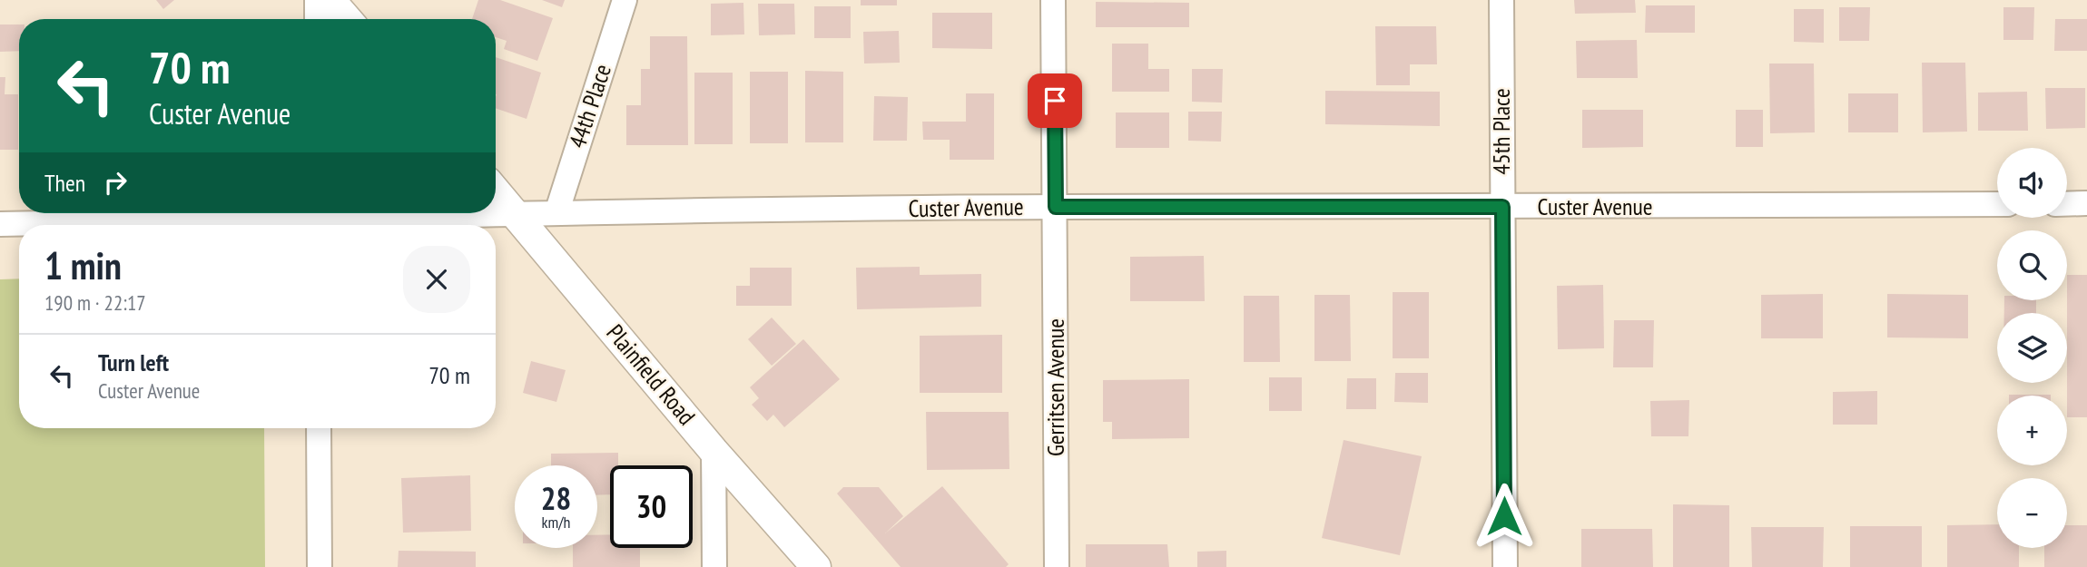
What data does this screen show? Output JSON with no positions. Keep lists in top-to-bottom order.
{
  "streets": {
    "street": [
      "44th Place",
      "45th Place",
      "Custer Avenue",
      "Plainfield Road",
      "Gerritsen Avenue"
    ]
  },
  "crossings": [
    ["44th Place", "Custer Avenue"],
    ["45th Place", "Custer Avenue"],
    ["Custer Avenue", "Plainfield Road"],
    ["Custer Avenue", "Gerritsen Avenue"]
  ],
  "page": {
    "turn": ["70 m", "Custer Avenue"],
    "map_buttons": ["+", "−"],
    "then": "Then",
    "heading": ["1 min", "190 m · 22:17"],
    "list": [
      {
        "name": "Turn left",
        "note": "Custer Avenue",
        "value": "70 m"
      }
    ],
    "speed": "28 km/h",
    "limit": "30"
  }
}
